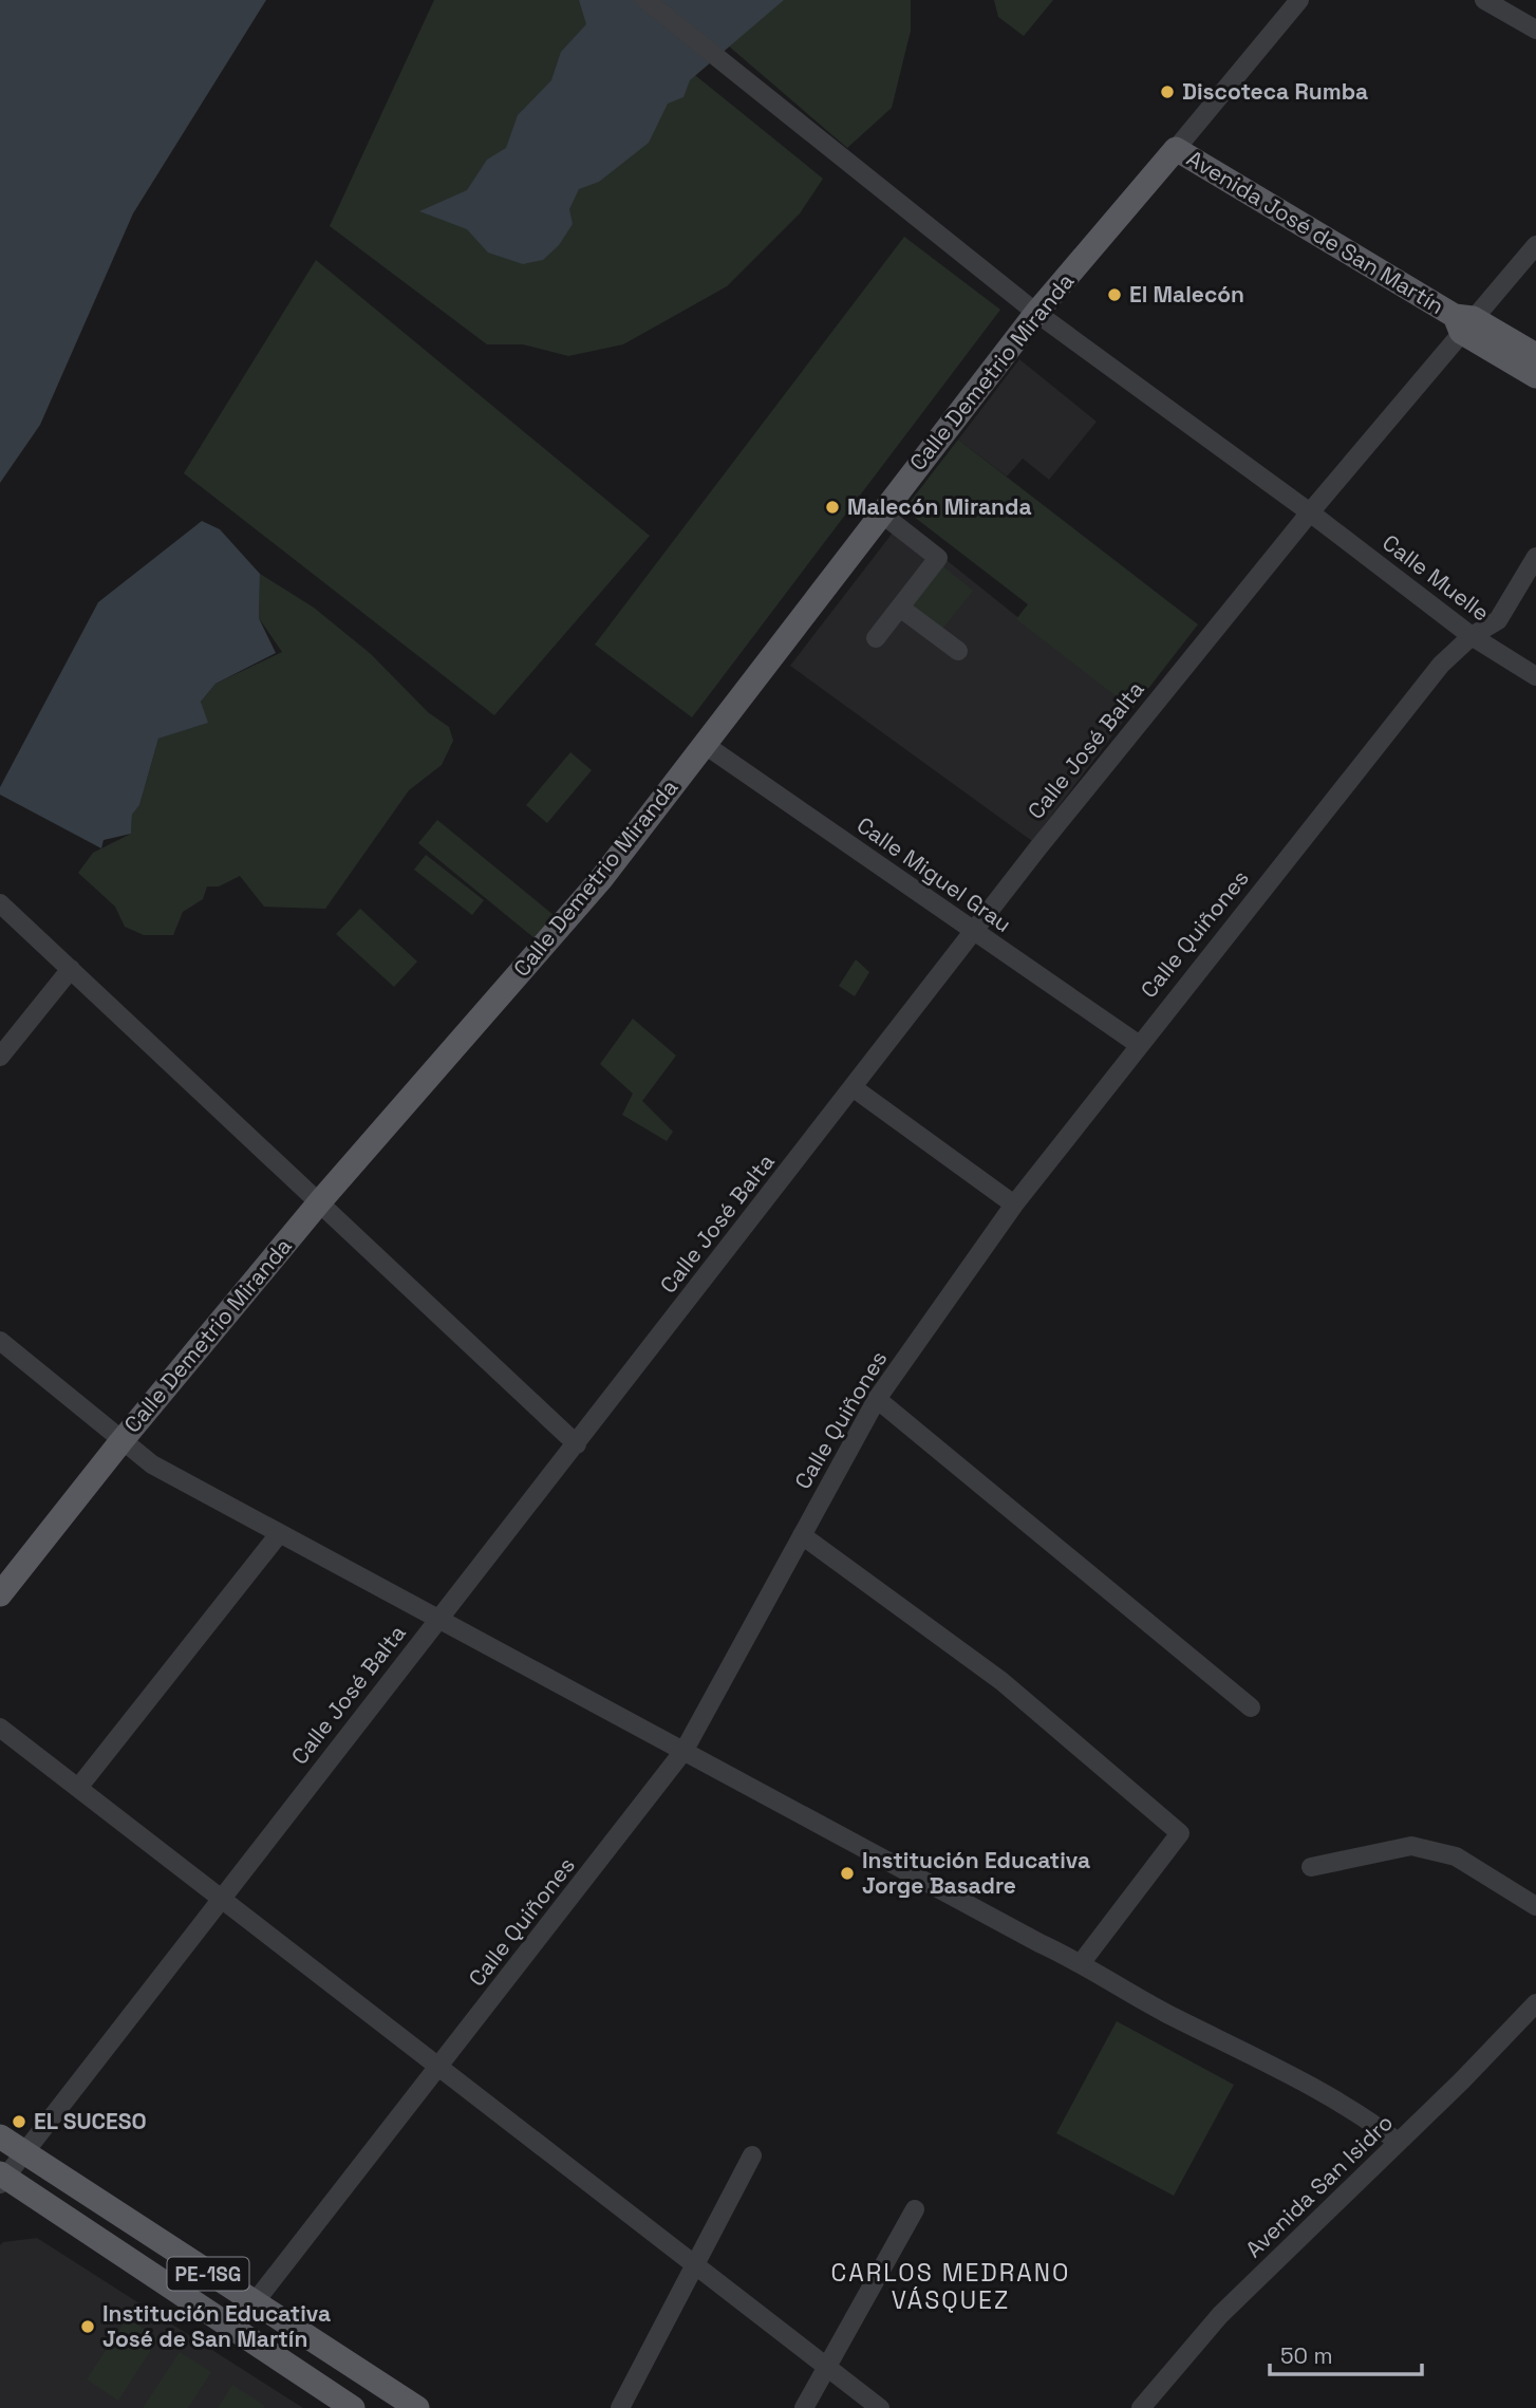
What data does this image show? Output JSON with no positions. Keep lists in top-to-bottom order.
{
  "streets": {
    "main road": ["Avenida José de San Martín", "Calle Demetrio Miranda", "PE-1SG"],
    "street": [
      "Calle Muelle",
      "Calle José Balta",
      "Calle Miguel Grau",
      "Calle Quiñones",
      "Avenida San Isidro"
    ]
  },
  "crossings": [
    ["Avenida José de San Martín", "Calle Demetrio Miranda"],
    ["Avenida José de San Martín", "Calle José Balta"],
    ["Calle Demetrio Miranda", "Calle Muelle"],
    ["Calle Demetrio Miranda", "Calle Miguel Grau"],
    ["Calle Muelle", "Calle José Balta"],
    ["Calle Muelle", "Calle Quiñones"],
    ["Calle José Balta", "Calle Miguel Grau"],
    ["Calle José Balta", "PE-1SG"],
    ["Calle Miguel Grau", "Calle Quiñones"],
    ["Calle Quiñones", "PE-1SG"]
  ],
  "districts": ["CARLOS MEDRANO VÁSQUEZ"],
  "places": [
    "Discoteca Rumba",
    "El Malecón",
    "Malecón Miranda",
    "Institución Educativa Jorge Basadre",
    "EL SUCESO",
    "Institución Educativa José de San Martín"
  ],
  "scale_bar": "50 m"
}
